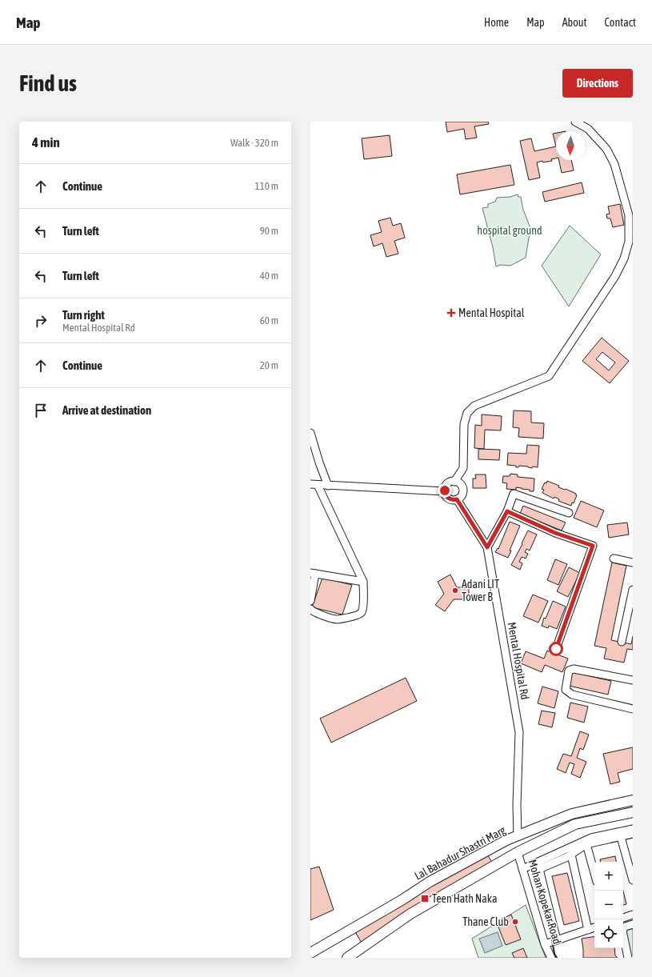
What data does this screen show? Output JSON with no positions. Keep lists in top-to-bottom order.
{
  "streets": {
    "main road": ["Lal Bahadur Shastri Marg"],
    "street": ["Mental Hospital Rd", "Mohan Kopekar Road"]
  },
  "crossings": [
    ["Mental Hospital Rd", "Lal Bahadur Shastri Marg"]
  ],
  "parks": ["hospital ground"],
  "places": {
    "health": ["Mental Hospital"],
    "other": ["Adani LIT Tower B", "Thane Club"],
    "transit": ["Teen Hath Naka"]
  },
  "north": "bottom",
  "page": {
    "header": "Map",
    "nav": [
      "Home",
      "Map",
      "About",
      "Contact"
    ],
    "buttons": "Directions",
    "title": "Find us",
    "heading": ["4 min", "Walk · 320 m"],
    "list": [
      ["Continue", "110 m"],
      ["Turn left", "90 m"],
      ["Turn left", "40 m"],
      ["Turn right", "Mental Hospital Rd", "60 m"],
      ["Continue", "20 m"],
      "Arrive at destination"
    ],
    "map_buttons": ["+", "−"]
  }
}
